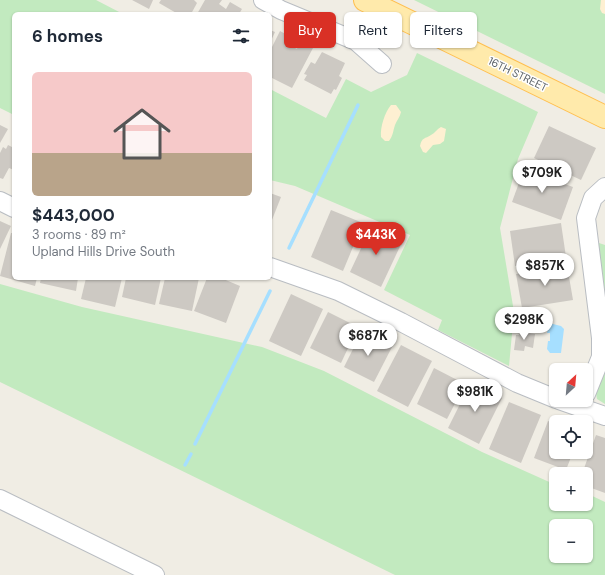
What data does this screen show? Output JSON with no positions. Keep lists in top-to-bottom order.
{
  "streets": {
    "main road": ["16TH STREET"]
  },
  "north": "top right",
  "page": {
    "chip": ["Buy", "Rent", "Filters"],
    "heading": "6 homes",
    "list": [
      {
        "name": "$443,000",
        "note": "3 rooms · 89 m² · Upland Hills Drive South"
      }
    ],
    "price": [
      "$709K",
      "$443K",
      "$857K",
      "$298K",
      "$687K",
      "$981K"
    ],
    "map_buttons": ["+", "−"]
  }
}
